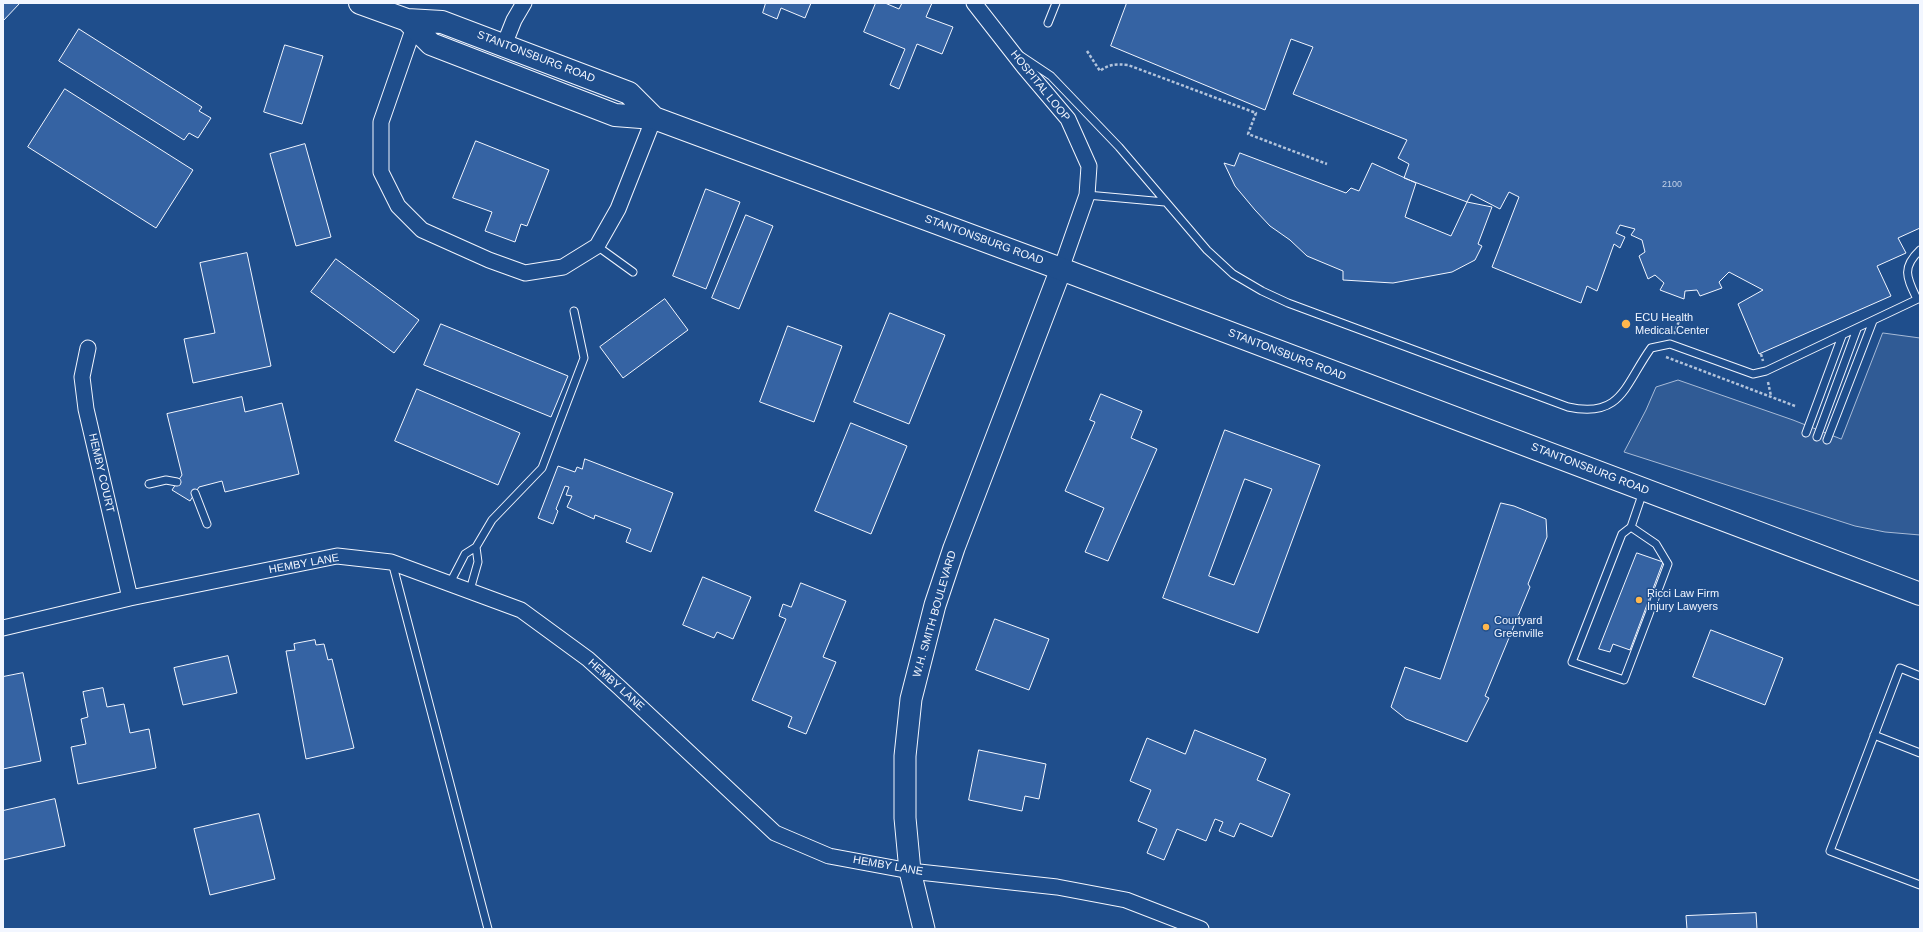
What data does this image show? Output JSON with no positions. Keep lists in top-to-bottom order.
{
  "streets": {
    "main road": ["STANTONSBURG ROAD"],
    "street": [
      "HOSPITAL LOOP",
      "HEMBY COURT",
      "HEMBY LANE",
      "W.H. SMITH BOULEVARD"
    ]
  },
  "crossings": [
    ["STANTONSBURG ROAD", "HOSPITAL LOOP"],
    ["STANTONSBURG ROAD", "W.H. SMITH BOULEVARD"],
    ["HOSPITAL LOOP", "W.H. SMITH BOULEVARD"],
    ["HEMBY COURT", "HEMBY LANE"],
    ["HEMBY LANE", "W.H. SMITH BOULEVARD"]
  ],
  "places": ["ECU Health Medical Center", "Ricci Law Firm Injury Lawyers", "Courtyard Greenville"],
  "house_numbers": ["2100"]
}
